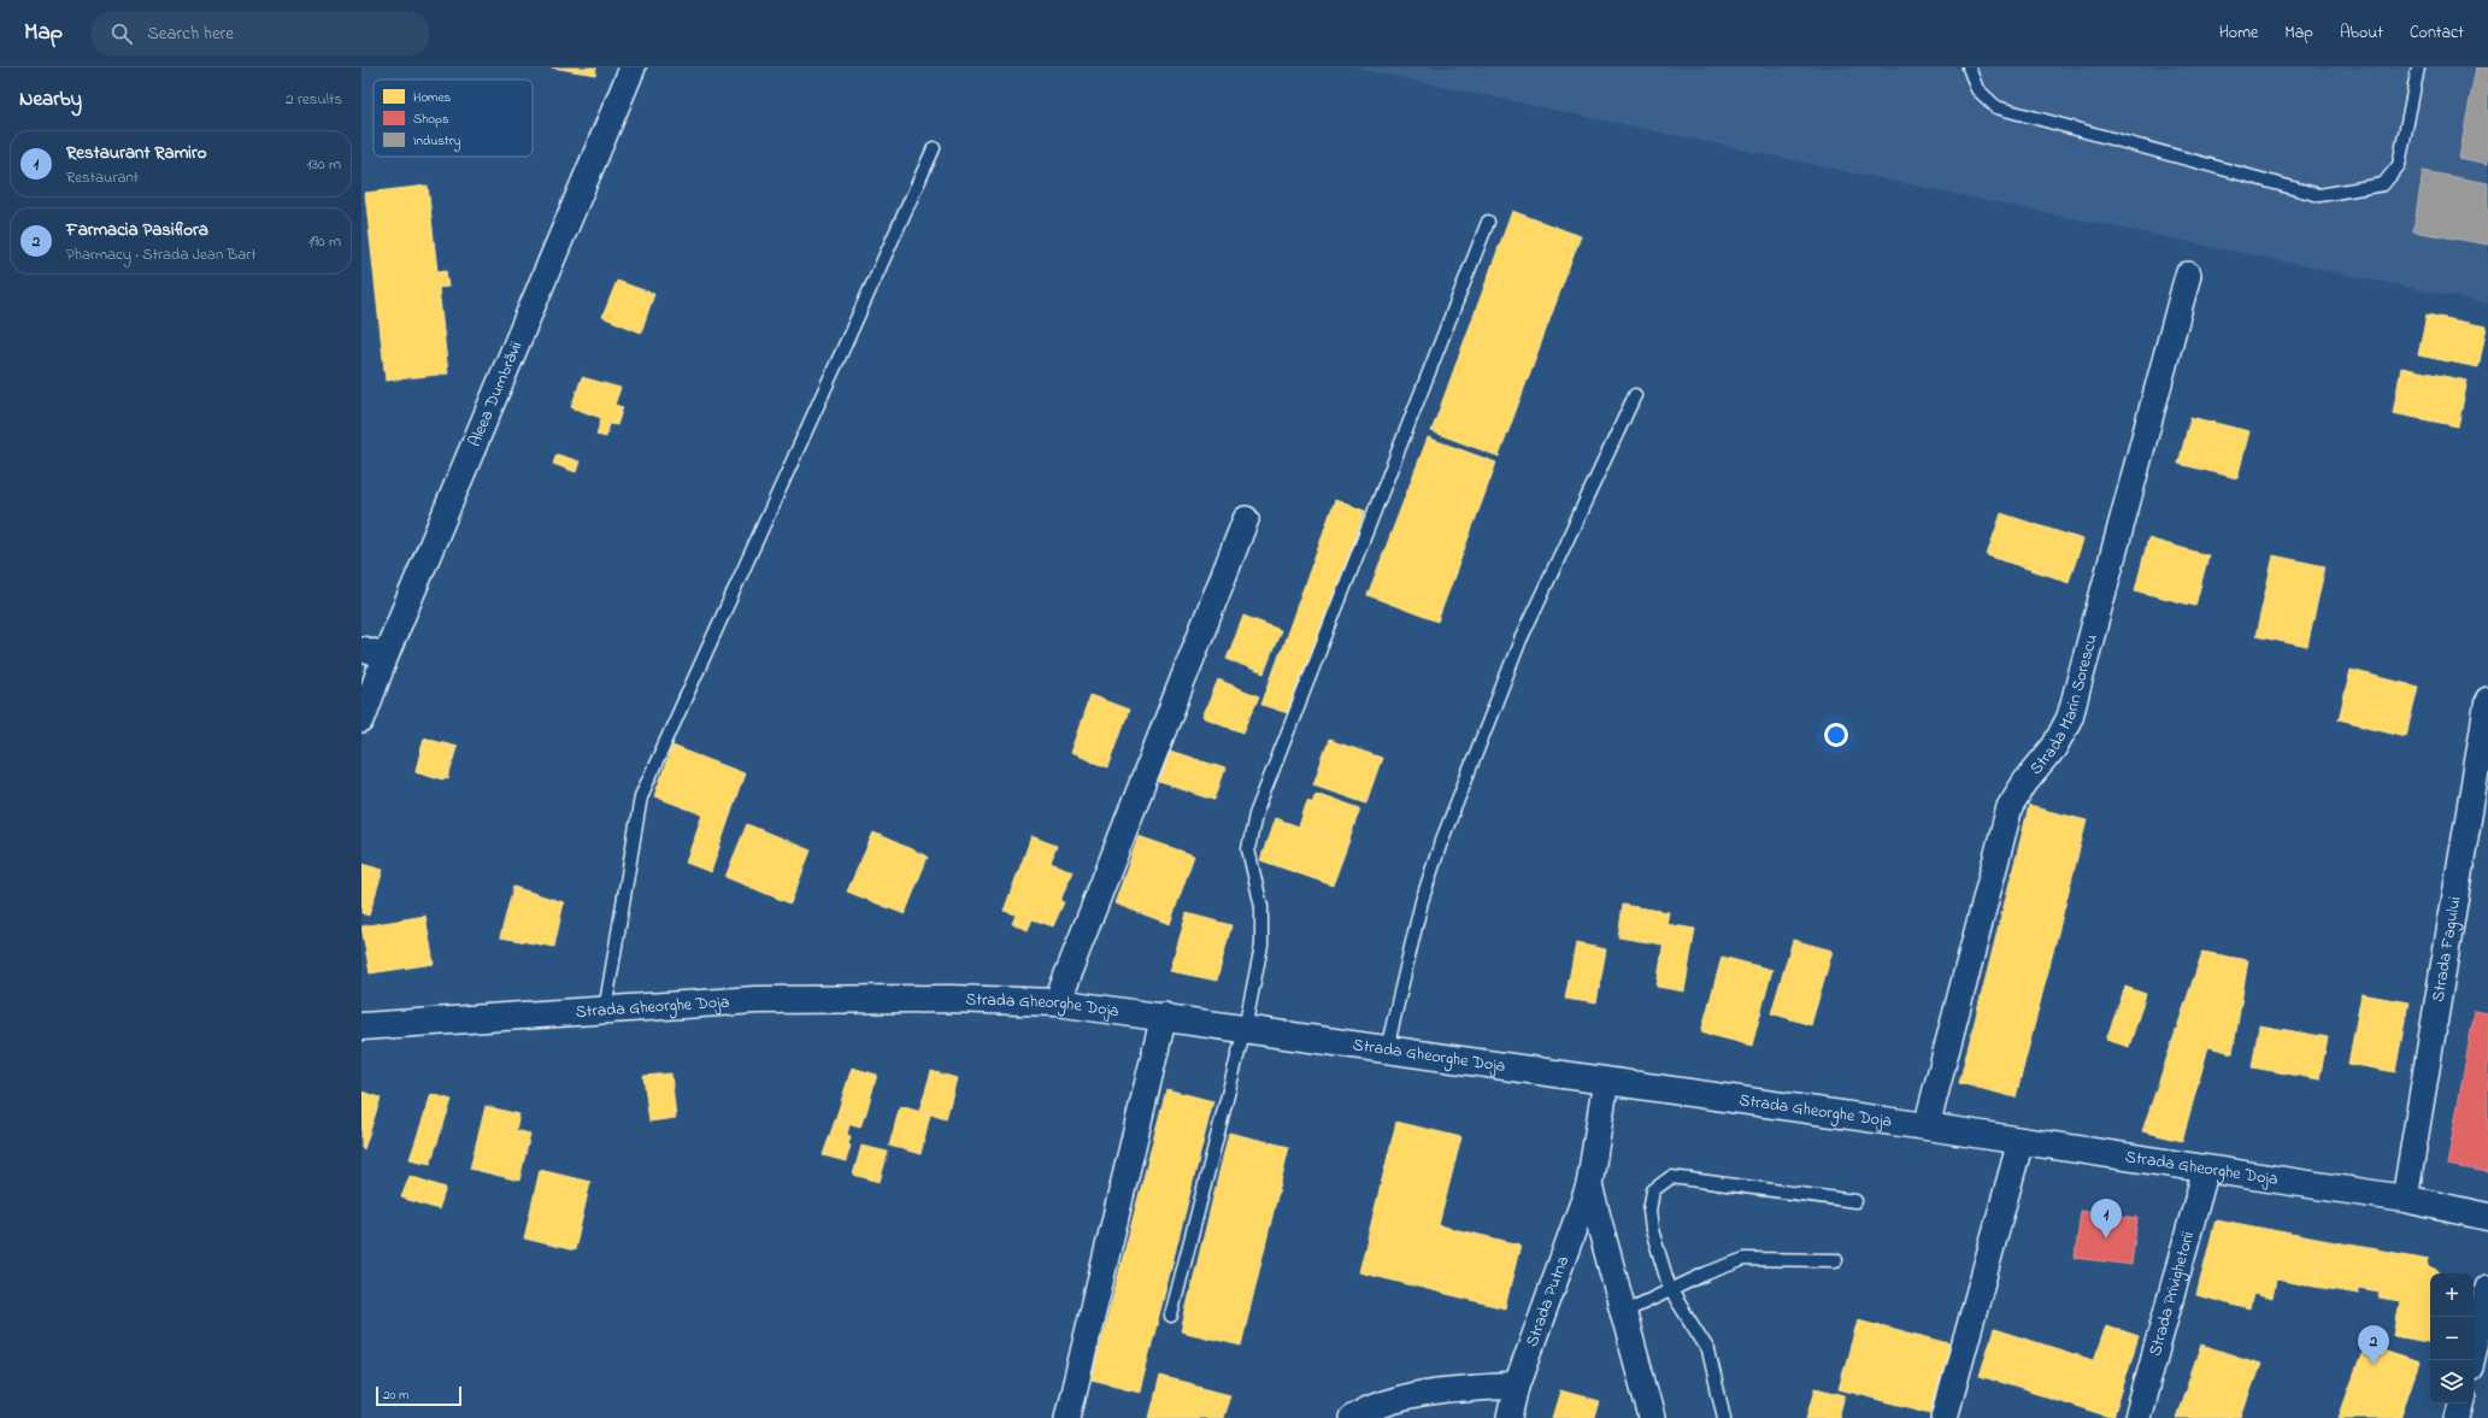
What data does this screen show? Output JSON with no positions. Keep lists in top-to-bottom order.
{
  "streets": {
    "main road": ["Strada Gheorghe Doja"],
    "street": [
      "Aleea Dumbrăvii",
      "Strada Marin Sorescu",
      "Strada Fagului",
      "Strada Privighetorii",
      "Strada Putna"
    ]
  },
  "crossings": [
    ["Strada Marin Sorescu", "Strada Gheorghe Doja"],
    ["Strada Fagului", "Strada Gheorghe Doja"],
    ["Strada Gheorghe Doja", "Strada Privighetorii"],
    ["Strada Gheorghe Doja", "Strada Putna"]
  ],
  "legend": ["Homes", "Shops", "Industry"],
  "scale_bar": "20 m",
  "page": {
    "header": "Map",
    "search": "Search here",
    "nav": [
      "Home",
      "Map",
      "About",
      "Contact"
    ],
    "heading": ["Nearby", "2 results"],
    "list": [
      {
        "mark": "1",
        "name": "Restaurant Ramiro",
        "note": "Restaurant",
        "value": "130 m"
      },
      {
        "mark": "2",
        "name": "Farmacia Pasiflora",
        "note": "Pharmacy · Strada Jean Bart",
        "value": "190 m"
      }
    ],
    "pins": ["1", "2"],
    "map_buttons": ["+", "−"],
    "scale": "20 m"
  }
}
